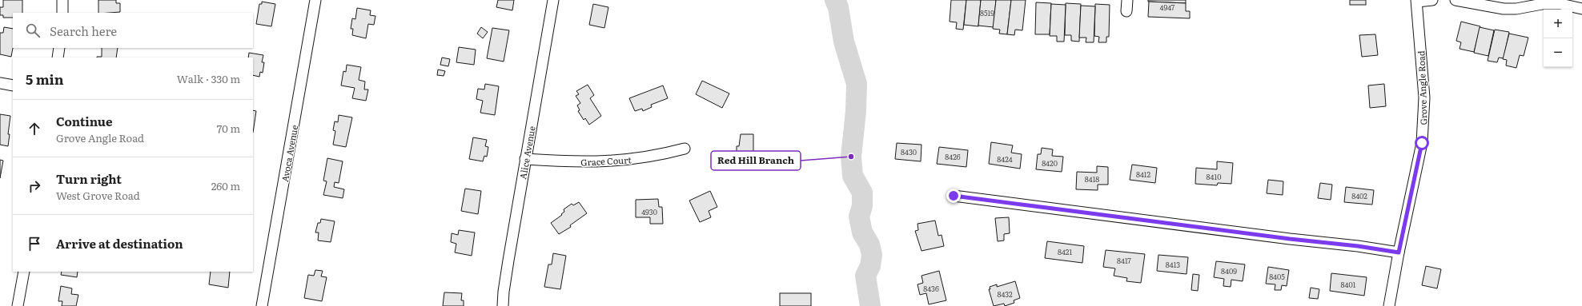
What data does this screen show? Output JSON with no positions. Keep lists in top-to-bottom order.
{
  "streets": {
    "street": [
      "Grove Angle Road",
      "Alice Avenue",
      "Avoca Avenue",
      "Grace Court"
    ]
  },
  "crossings": [
    ["Alice Avenue", "Grace Court"]
  ],
  "places": ["Red Hill Branch"],
  "house_numbers": [
    "4947",
    "8519",
    "8430",
    "8426",
    "8424",
    "8420",
    "8412",
    "8410",
    "8418",
    "8402",
    "4930",
    "8421",
    "8417",
    "8413",
    "8409",
    "8405",
    "8401",
    "8436",
    "8432"
  ],
  "page": {
    "map_buttons": ["+", "−"],
    "search": "Search here",
    "heading": ["5 min", "Walk · 330 m"],
    "list": [
      ["Continue", "Grove Angle Road", "70 m"],
      ["Turn right", "West Grove Road", "260 m"],
      "Arrive at destination"
    ]
  }
}
